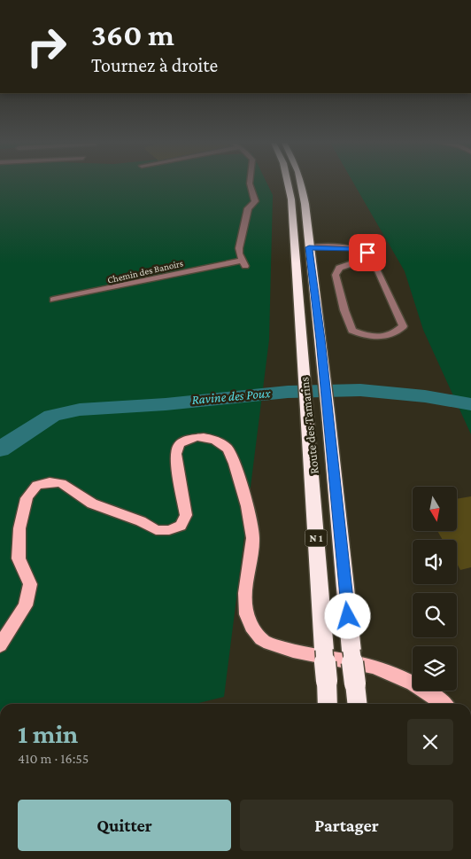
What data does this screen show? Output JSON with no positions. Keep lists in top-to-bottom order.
{
  "streets": {
    "highway": ["Route des Tamarins", "N 1"],
    "street": ["Chemin des Banoirs"]
  },
  "water": ["Ravine des Poux"],
  "north": "bottom",
  "page": {
    "turn": ["360 m", "Tournez à droite"],
    "heading": ["1 min", "410 m · 16:55"],
    "buttons": ["Quitter", "Partager"]
  }
}
